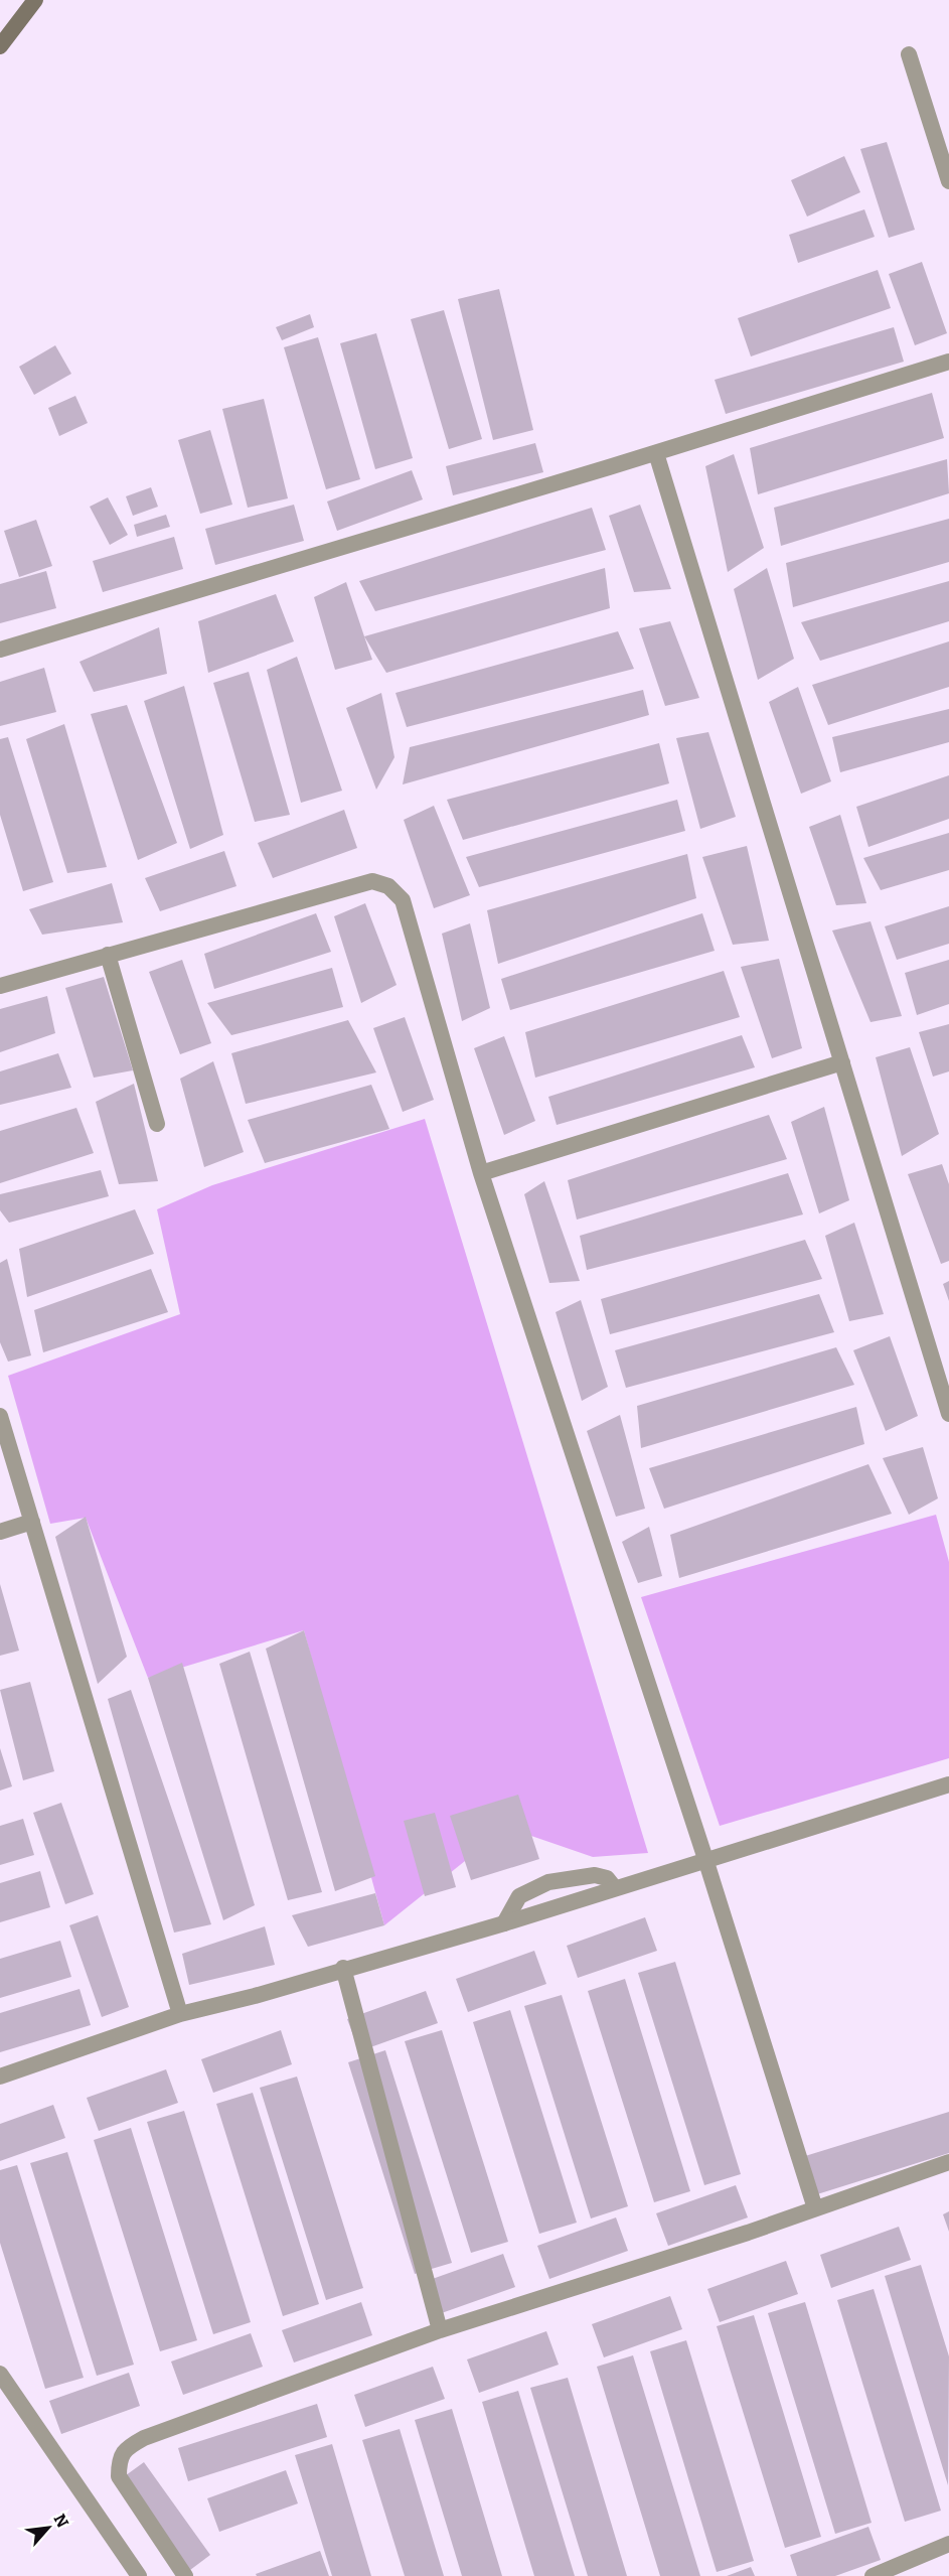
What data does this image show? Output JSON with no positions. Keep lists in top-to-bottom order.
{
  "north": "top right"
}
